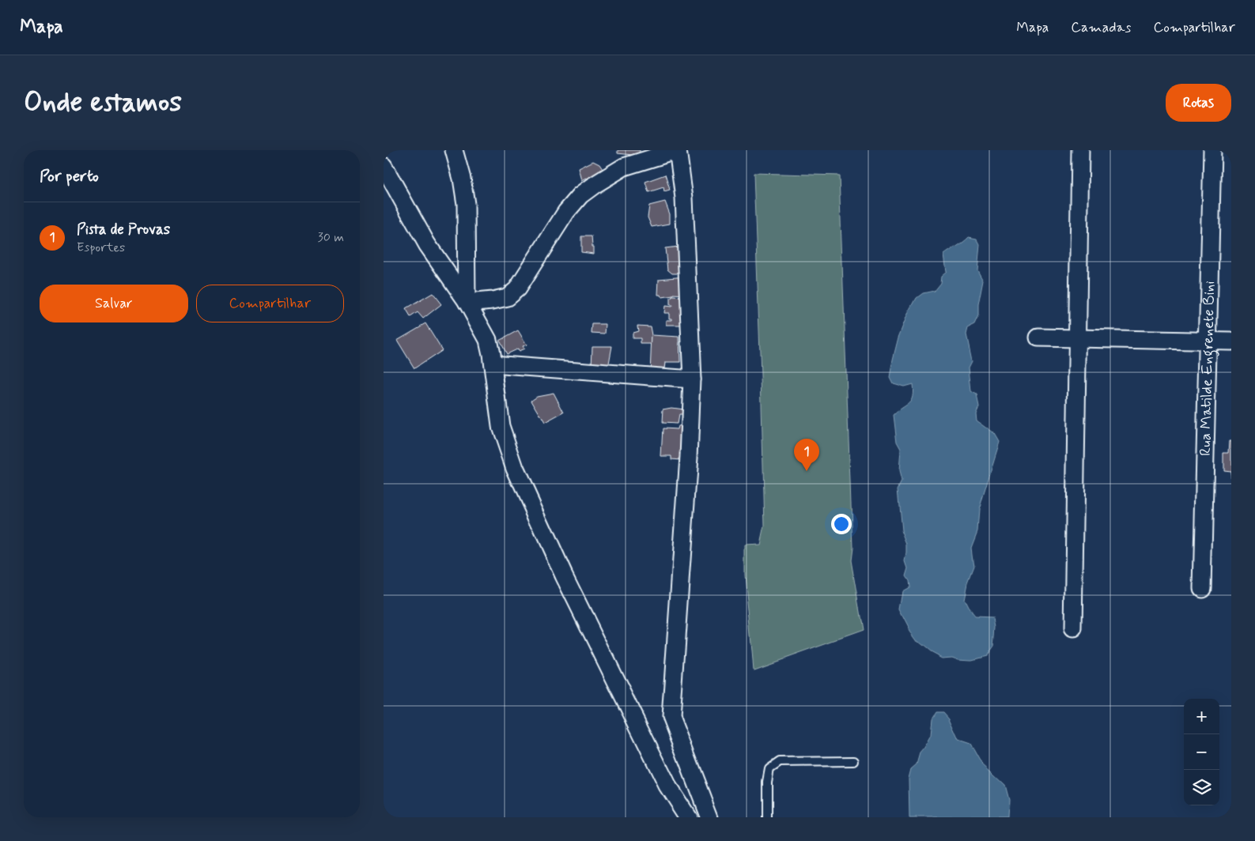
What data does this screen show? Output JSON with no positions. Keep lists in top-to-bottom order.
{
  "streets": {
    "street": ["Rua Matilde Engrenete Bini"]
  },
  "page": {
    "header": "Mapa",
    "nav": ["Mapa", "Camadas", "Compartilhar"],
    "buttons": [
      "Rotas",
      ["Salvar", "Compartilhar"]
    ],
    "title": "Onde estamos",
    "heading": "Por perto",
    "list": [
      {
        "mark": "1",
        "name": "Pista de Provas",
        "note": "Esportes",
        "value": "30 m"
      }
    ],
    "pins": "1",
    "map_buttons": ["+", "−"]
  }
}
